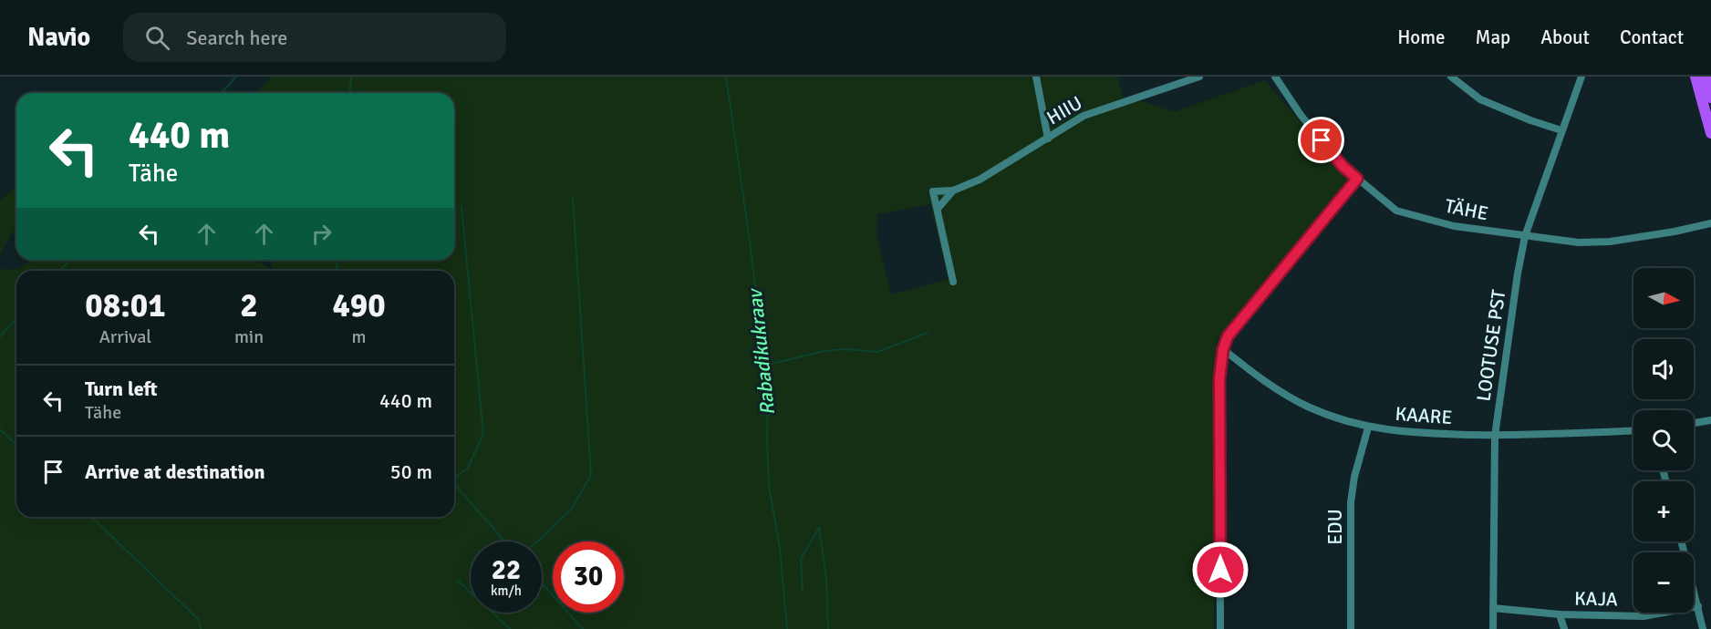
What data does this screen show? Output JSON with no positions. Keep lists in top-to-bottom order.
{
  "streets": {
    "street": [
      "HIIU",
      "TÄHE",
      "LOOTUSE PST",
      "KAARE",
      "EDU",
      "KAJA"
    ]
  },
  "crossings": [
    ["TÄHE", "LOOTUSE PST"],
    ["LOOTUSE PST", "KAARE"],
    ["LOOTUSE PST", "KAJA"],
    ["KAARE", "EDU"]
  ],
  "water": ["Rabadikukraav"],
  "north": "right",
  "page": {
    "header": "Navio",
    "search": "Search here",
    "nav": [
      "Home",
      "Map",
      "About",
      "Contact"
    ],
    "turn": ["440 m", "Tähe"],
    "map_buttons": ["+", "−"],
    "eta": [
      "08:01",
      "Arrival",
      "2",
      "min",
      "490",
      "m"
    ],
    "list": [
      {
        "name": "Turn left",
        "note": "Tähe",
        "value": "440 m"
      },
      {
        "name": "Arrive at destination",
        "value": "50 m"
      }
    ],
    "speed": "22 km/h",
    "limit": "30"
  }
}
